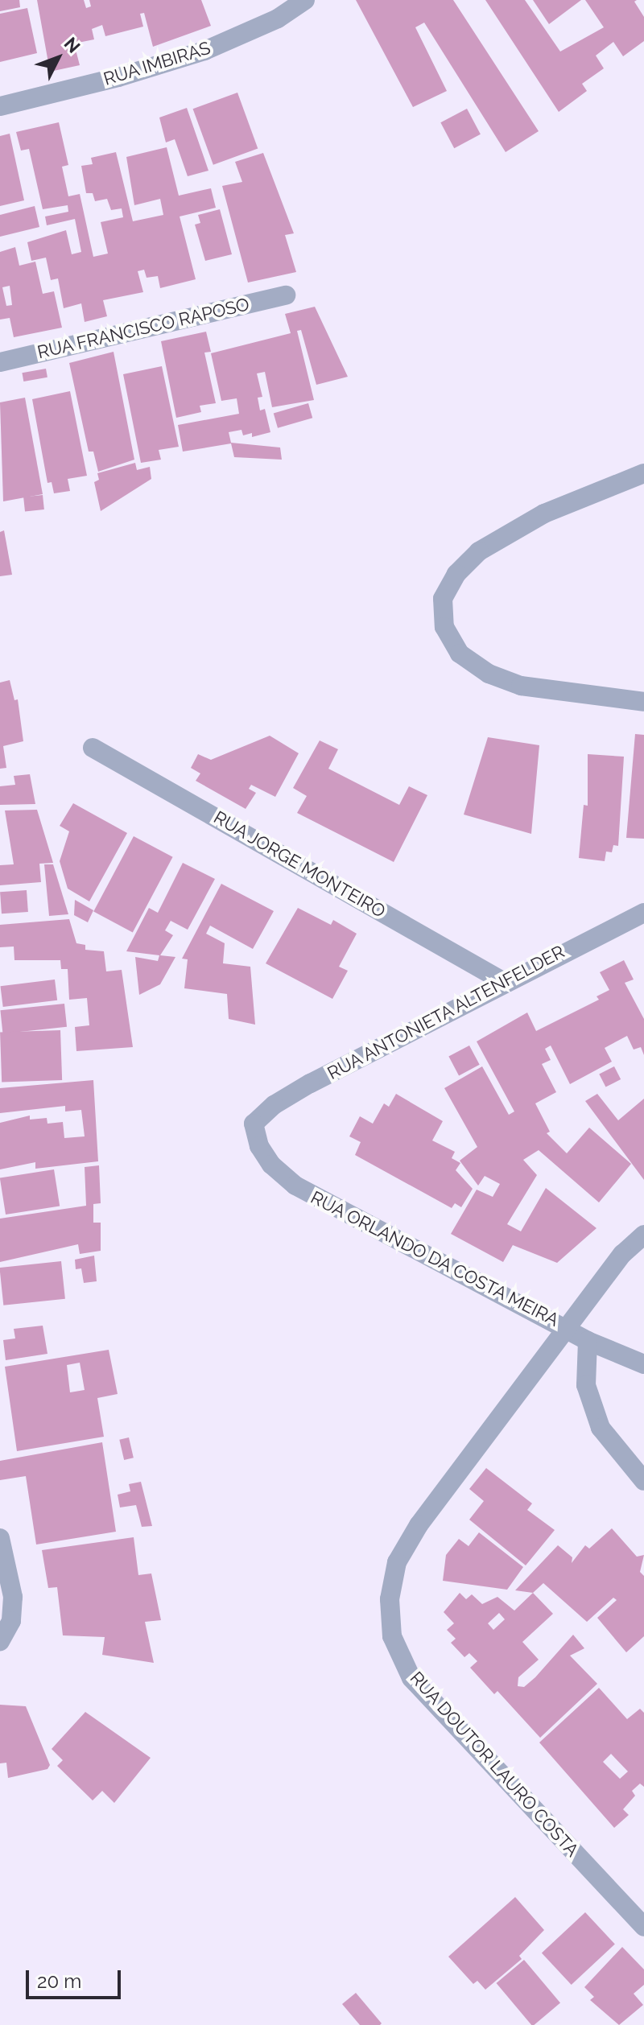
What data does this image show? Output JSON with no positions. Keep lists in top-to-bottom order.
{
  "streets": {
    "street": [
      "RUA IMBIRAS",
      "RUA FRANCISCO RAPOSO",
      "RUA JORGE MONTEIRO",
      "RUA ANTONIETA ALTENFELDER",
      "RUA ORLANDO DA COSTA MEIRA",
      "RUA DOUTOR LAURO COSTA"
    ]
  },
  "crossings": [
    ["RUA JORGE MONTEIRO", "RUA ANTONIETA ALTENFELDER"],
    ["RUA ANTONIETA ALTENFELDER", "RUA ORLANDO DA COSTA MEIRA"],
    ["RUA ORLANDO DA COSTA MEIRA", "RUA DOUTOR LAURO COSTA"]
  ],
  "scale_bar": "20 m",
  "north": "top right"
}
